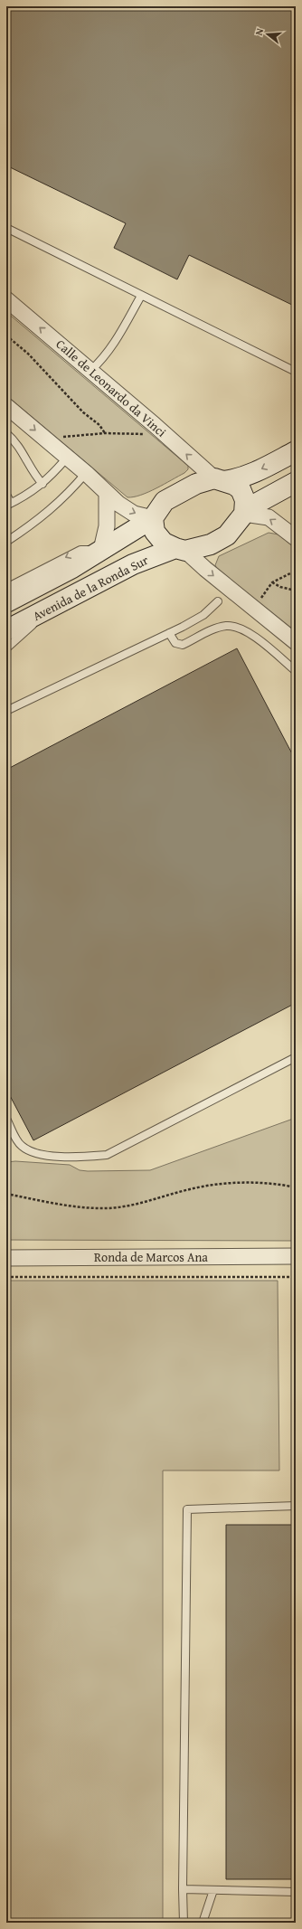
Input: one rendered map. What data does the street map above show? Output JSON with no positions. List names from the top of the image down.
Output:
{
  "streets": {
    "main road": ["Avenida de la Ronda Sur"],
    "street": ["Calle de Leonardo da Vinci", "Ronda de Marcos Ana"]
  },
  "crossings": [
    ["Calle de Leonardo da Vinci", "Avenida de la Ronda Sur"]
  ],
  "north": "left"
}
